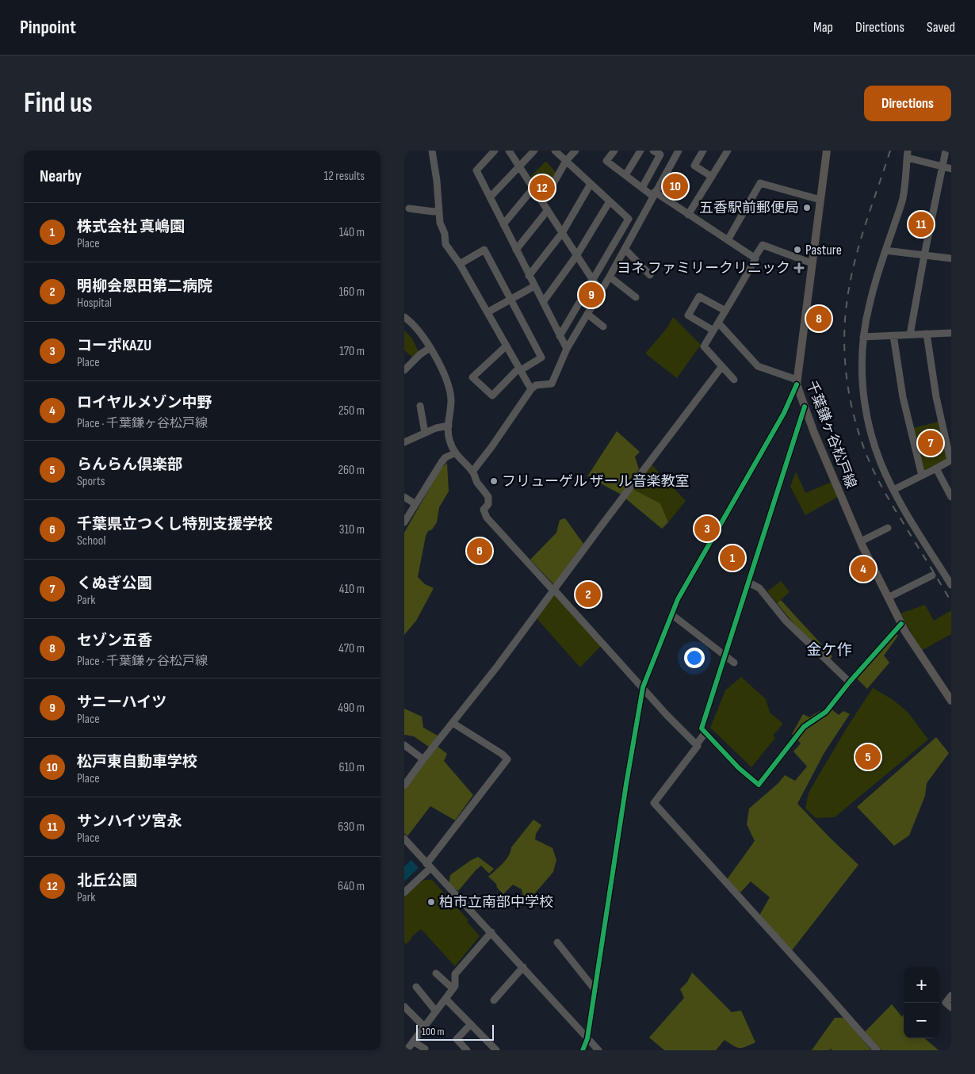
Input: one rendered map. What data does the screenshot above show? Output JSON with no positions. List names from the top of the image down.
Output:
{
  "streets": {
    "main road": ["千葉鎌ヶ谷松戸線"]
  },
  "districts": ["金ケ作"],
  "places": {
    "other": [
      "五香駅前郵便局",
      "Pasture",
      "フリューゲル ザール音楽教室",
      "柏市立南部中学校"
    ],
    "health": ["ヨネ ファミリークリニック"]
  },
  "scale_bar": "100 m",
  "page": {
    "header": "Pinpoint",
    "nav": ["Map", "Directions", "Saved"],
    "buttons": "Directions",
    "title": "Find us",
    "heading": ["Nearby", "12 results"],
    "pins": [
      "10",
      "12",
      "11",
      "9",
      "8",
      "7",
      "3",
      "6",
      "1",
      "4",
      "2",
      "5"
    ],
    "list": [
      {
        "mark": "1",
        "name": "株式会社 真嶋園",
        "note": "Place",
        "value": "140 m"
      },
      {
        "mark": "2",
        "name": "明柳会恩田第二病院",
        "note": "Hospital",
        "value": "160 m"
      },
      {
        "mark": "3",
        "name": "コーポKAZU",
        "note": "Place",
        "value": "170 m"
      },
      {
        "mark": "4",
        "name": "ロイヤルメゾン中野",
        "note": "Place · 千葉鎌ヶ谷松戸線",
        "value": "250 m"
      },
      {
        "mark": "5",
        "name": "らんらん倶楽部",
        "note": "Sports",
        "value": "260 m"
      },
      {
        "mark": "6",
        "name": "千葉県立つくし特別支援学校",
        "note": "School",
        "value": "310 m"
      },
      {
        "mark": "7",
        "name": "くぬぎ公園",
        "note": "Park",
        "value": "410 m"
      },
      {
        "mark": "8",
        "name": "セゾン五香",
        "note": "Place · 千葉鎌ヶ谷松戸線",
        "value": "470 m"
      },
      {
        "mark": "9",
        "name": "サニーハイツ",
        "note": "Place",
        "value": "490 m"
      },
      {
        "mark": "10",
        "name": "松戸東自動車学校",
        "note": "Place",
        "value": "610 m"
      },
      {
        "mark": "11",
        "name": "サンハイツ宮永",
        "note": "Place",
        "value": "630 m"
      },
      {
        "mark": "12",
        "name": "北丘公園",
        "note": "Park",
        "value": "640 m"
      }
    ],
    "map_buttons": ["+", "−"],
    "scale": "100 m"
  }
}
